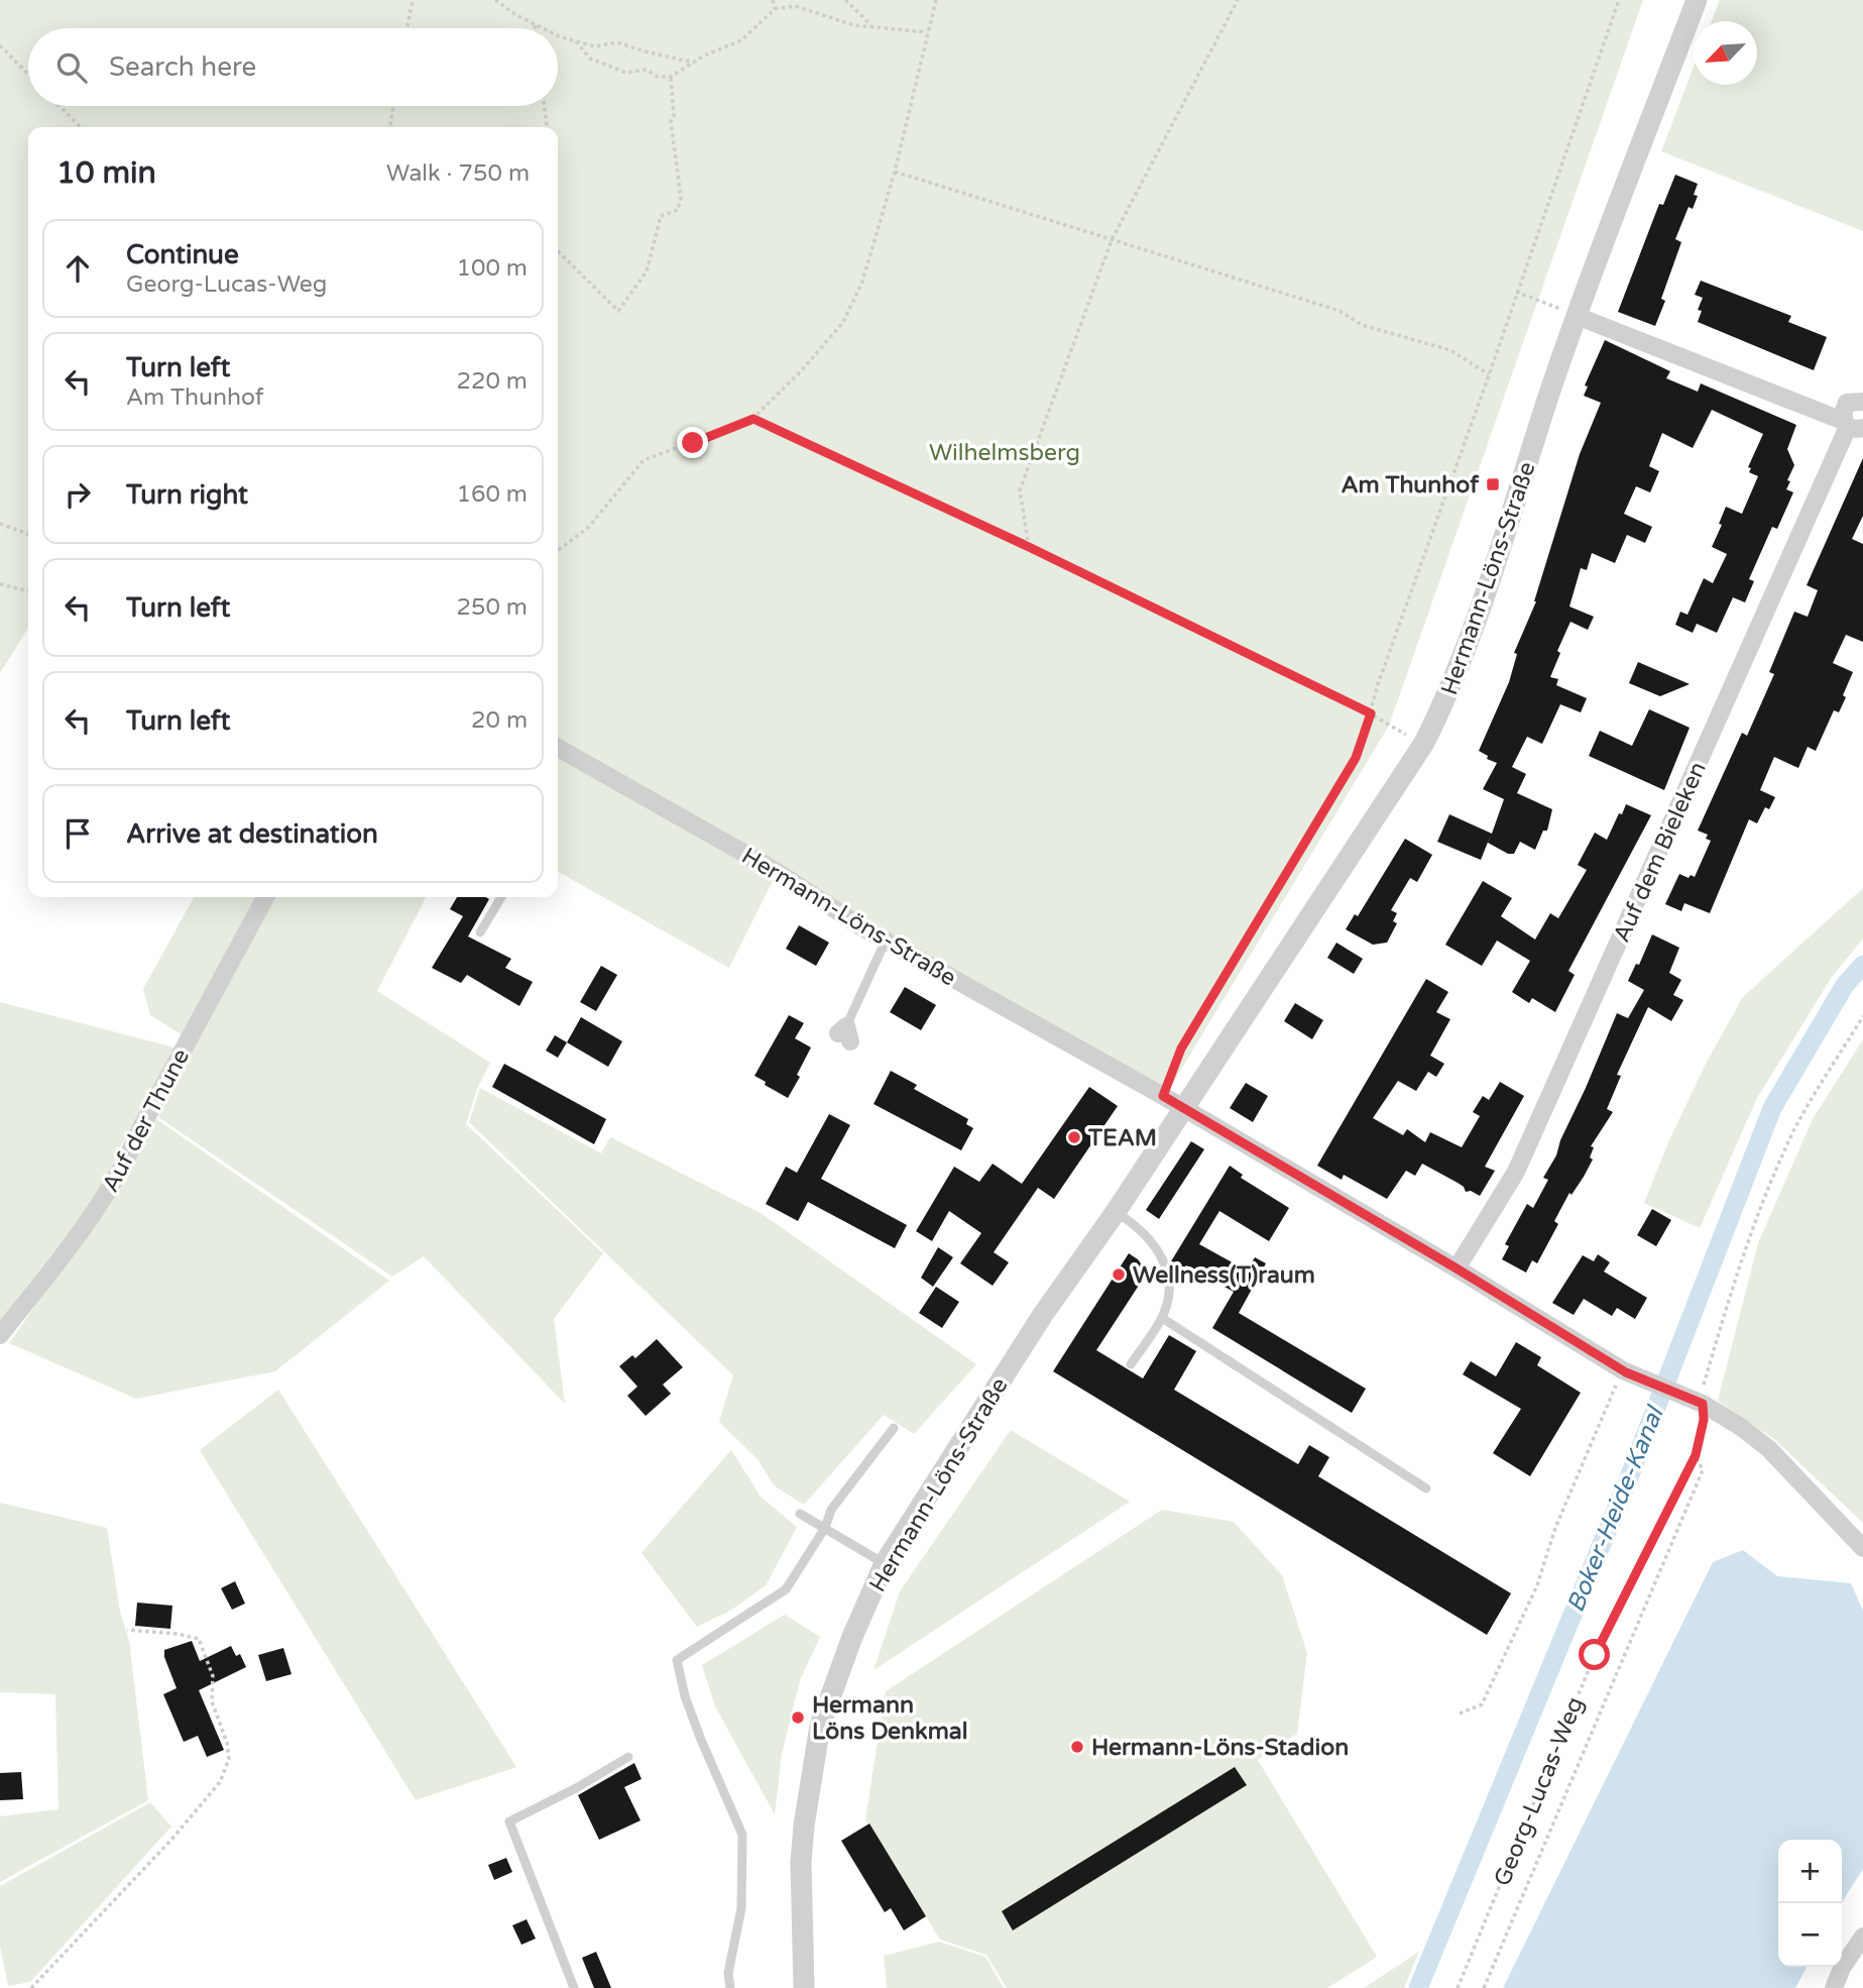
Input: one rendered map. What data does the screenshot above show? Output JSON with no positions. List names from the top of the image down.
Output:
{
  "streets": {
    "street": ["Hermann-Löns-Straße", "Auf dem Bieleken", "Auf der Thune"],
    "path": ["Georg-Lucas-Weg"]
  },
  "water": ["Boker-Heide-Kanal"],
  "parks": ["Wilhelmsberg"],
  "places": {
    "transit": ["Am Thunhof"],
    "other": [
      "TEAM",
      "Wellness(T)raum",
      "Hermann Löns Denkmal",
      "Hermann-Löns-Stadion"
    ]
  },
  "north": "bottom left",
  "page": {
    "search": "Search here",
    "heading": ["10 min", "Walk · 750 m"],
    "list": [
      ["Continue", "Georg-Lucas-Weg", "100 m"],
      ["Turn left", "Am Thunhof", "220 m"],
      ["Turn right", "160 m"],
      ["Turn left", "250 m"],
      ["Turn left", "20 m"],
      "Arrive at destination"
    ],
    "map_buttons": ["+", "−"]
  }
}
